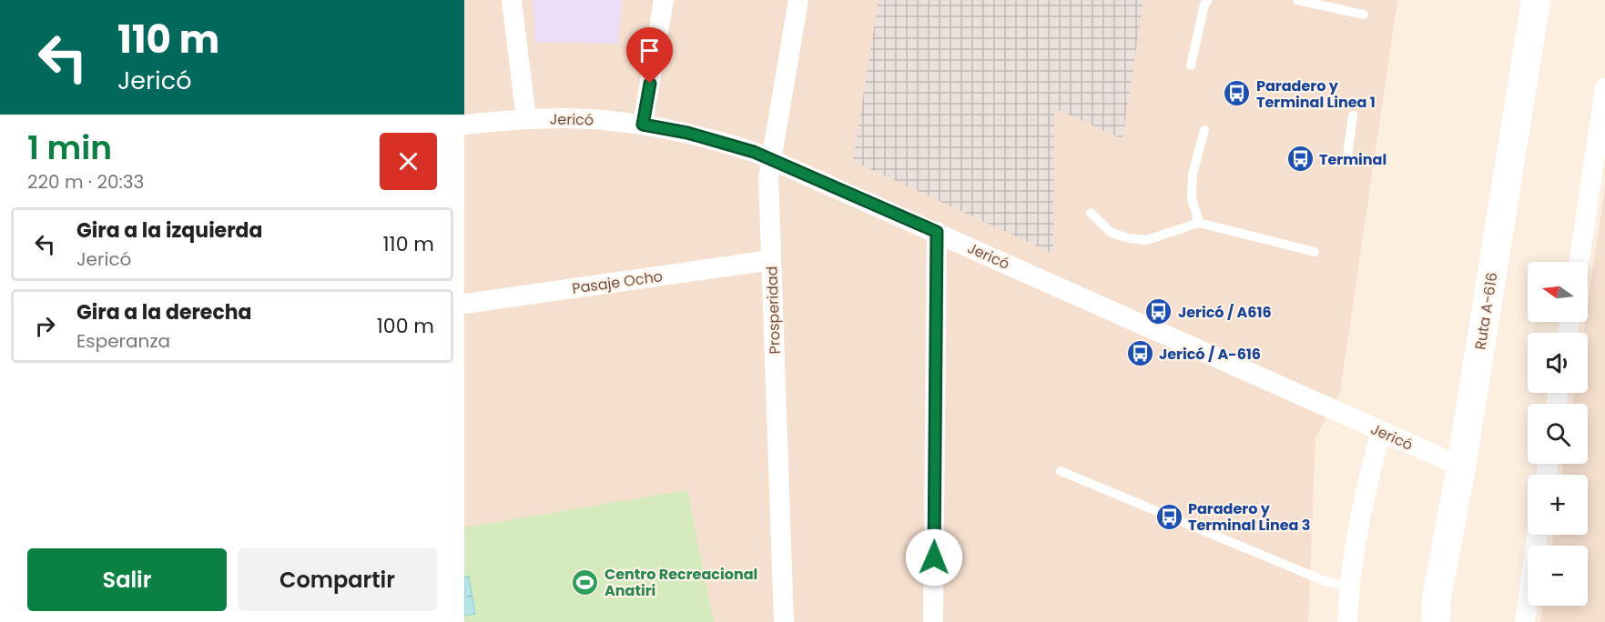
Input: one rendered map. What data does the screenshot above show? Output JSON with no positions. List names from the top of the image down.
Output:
{
  "streets": {
    "main road": ["Ruta A-616"],
    "street": ["Jericó", "Pasaje Ocho", "Prosperidad"]
  },
  "crossings": [
    ["Jericó", "Prosperidad"],
    ["Jericó", "Ruta A-616"],
    ["Pasaje Ocho", "Prosperidad"]
  ],
  "places": {
    "bus stop": [
      "Paradero y Terminal Linea 1",
      "Terminal",
      "Jericó / A616",
      "Jericó / A-616",
      "Paradero y Terminal Linea 3"
    ],
    "sports": ["Centro Recreacional Anatiri"]
  },
  "north": "left",
  "page": {
    "turn": ["110 m", "Jericó"],
    "heading": ["1 min", "220 m · 20:33"],
    "list": [
      {
        "name": "Gira a la izquierda",
        "note": "Jericó",
        "value": "110 m"
      },
      {
        "name": "Gira a la derecha",
        "note": "Esperanza",
        "value": "100 m"
      }
    ],
    "map_buttons": ["+", "−"],
    "buttons": ["Salir", "Compartir"]
  }
}
